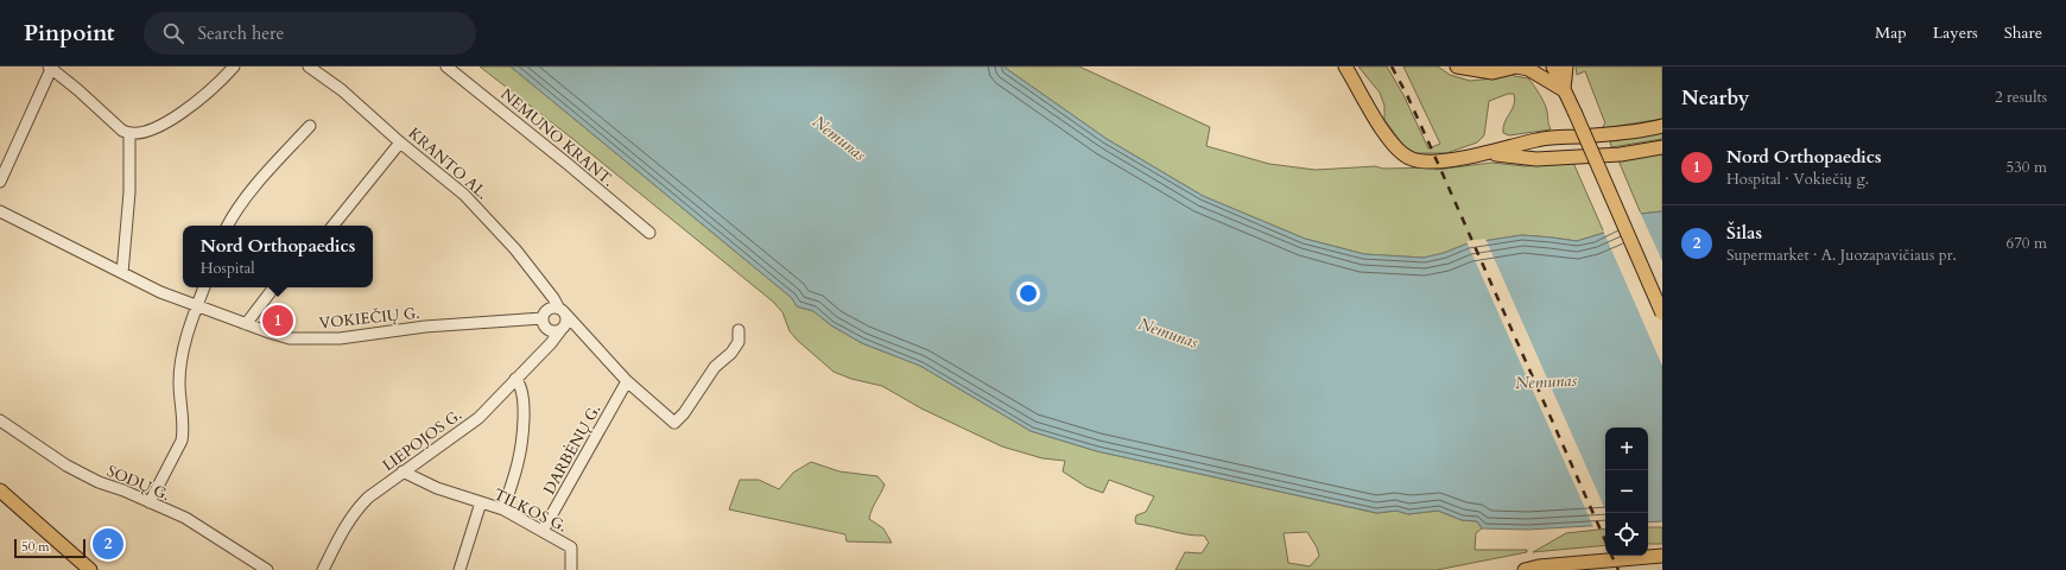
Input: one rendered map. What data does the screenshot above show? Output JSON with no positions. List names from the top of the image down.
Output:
{
  "streets": {
    "street": [
      "NEMUNO KRANT.",
      "KRANTO AL.",
      "VOKIEČIŲ G.",
      "LIEPOJOS G.",
      "DARBĖNŲ G.",
      "SODŲ G.",
      "TILKOS G."
    ]
  },
  "crossings": [
    ["KRANTO AL.", "DARBĖNŲ G."],
    ["LIEPOJOS G.", "TILKOS G."],
    ["DARBĖNŲ G.", "TILKOS G."]
  ],
  "water": ["Nemunas"],
  "scale_bar": "50 m",
  "page": {
    "header": "Pinpoint",
    "search": "Search here",
    "nav": ["Map", "Layers", "Share"],
    "heading": ["Nearby", "2 results"],
    "list": [
      {
        "mark": "1",
        "name": "Nord Orthopaedics",
        "note": "Hospital · Vokiečių g.",
        "value": "530 m"
      },
      {
        "mark": "2",
        "name": "Šilas",
        "note": "Supermarket · A. Juozapavičiaus pr.",
        "value": "670 m"
      }
    ],
    "popup": ["Nord Orthopaedics", "Hospital"],
    "pins": ["1", "2"],
    "map_buttons": ["+", "−"],
    "scale": "50 m"
  }
}
